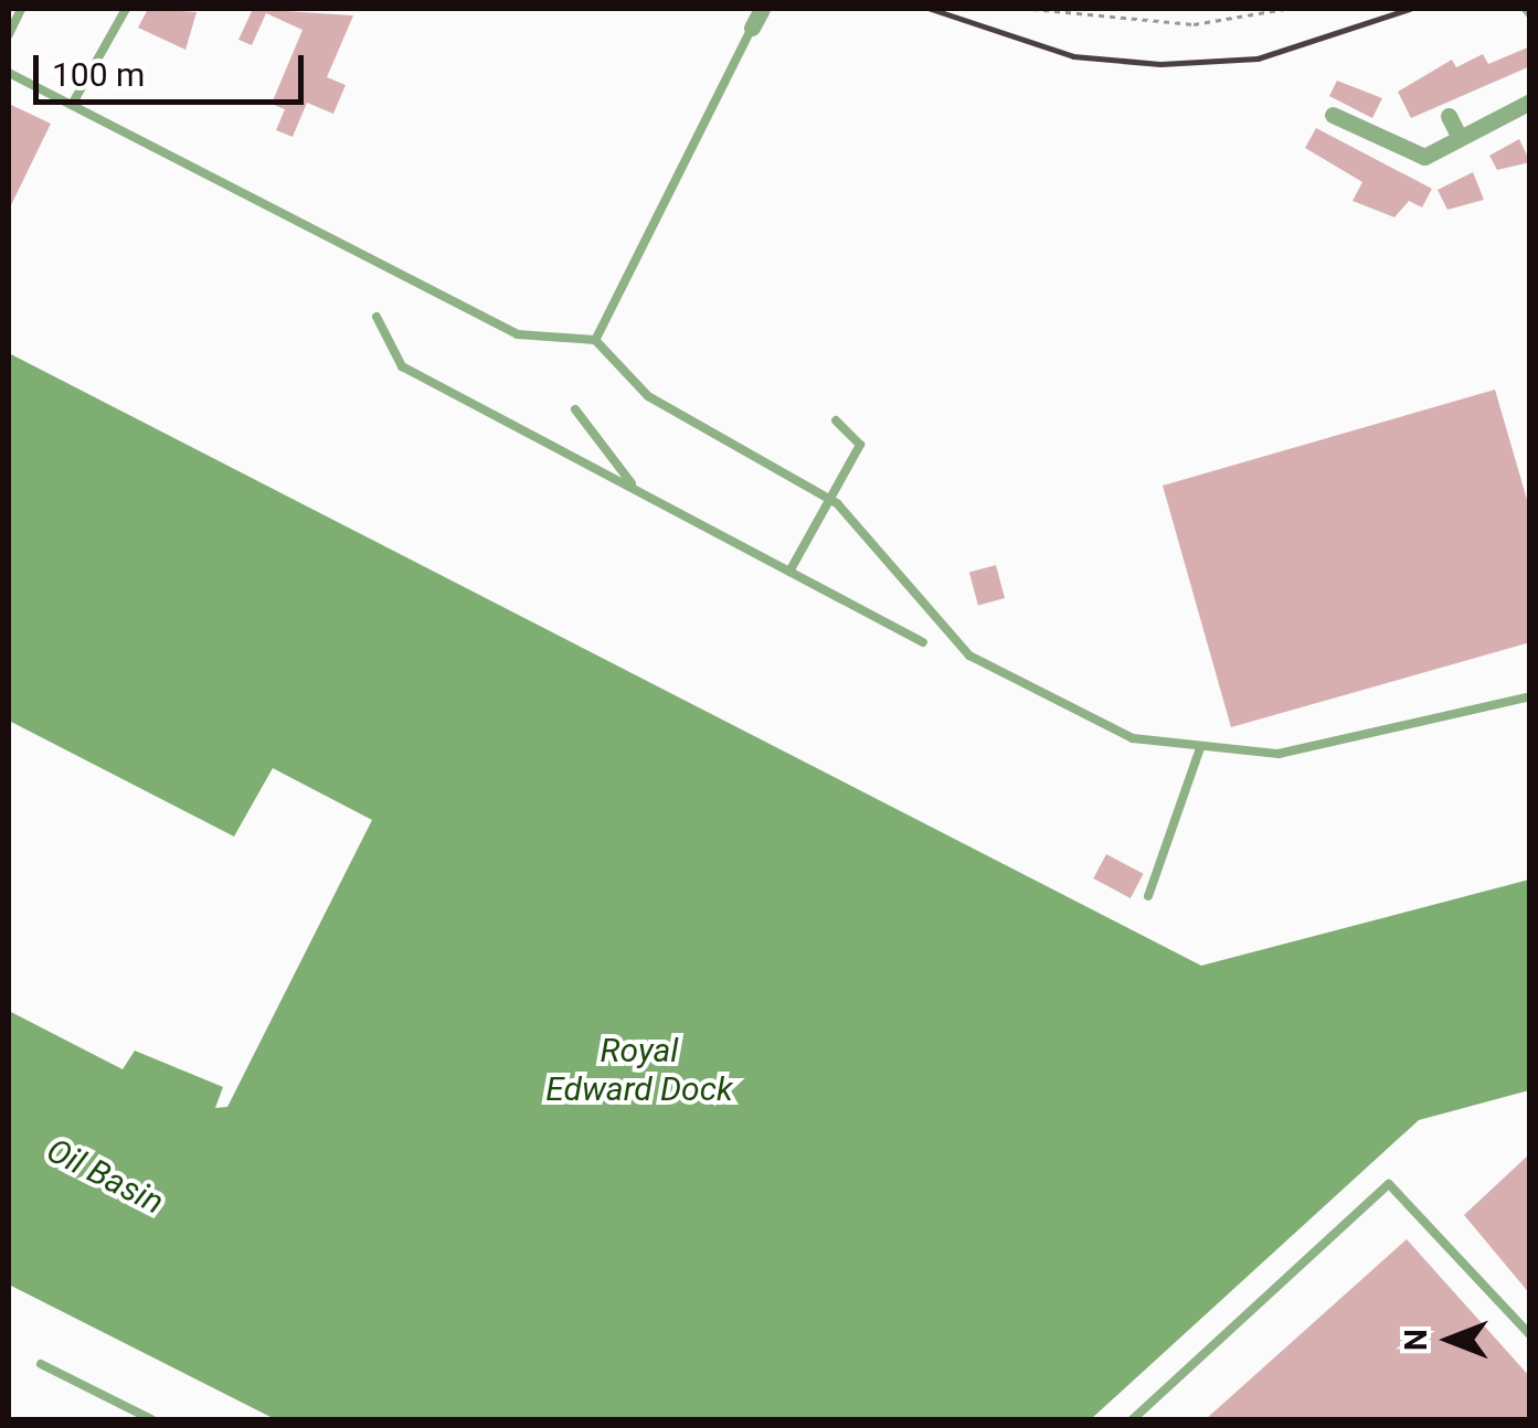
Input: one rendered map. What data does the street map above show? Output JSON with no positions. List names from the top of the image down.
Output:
{
  "water": ["Royal Edward Dock", "Oil Basin"],
  "scale_bar": "100 m",
  "north": "left"
}
